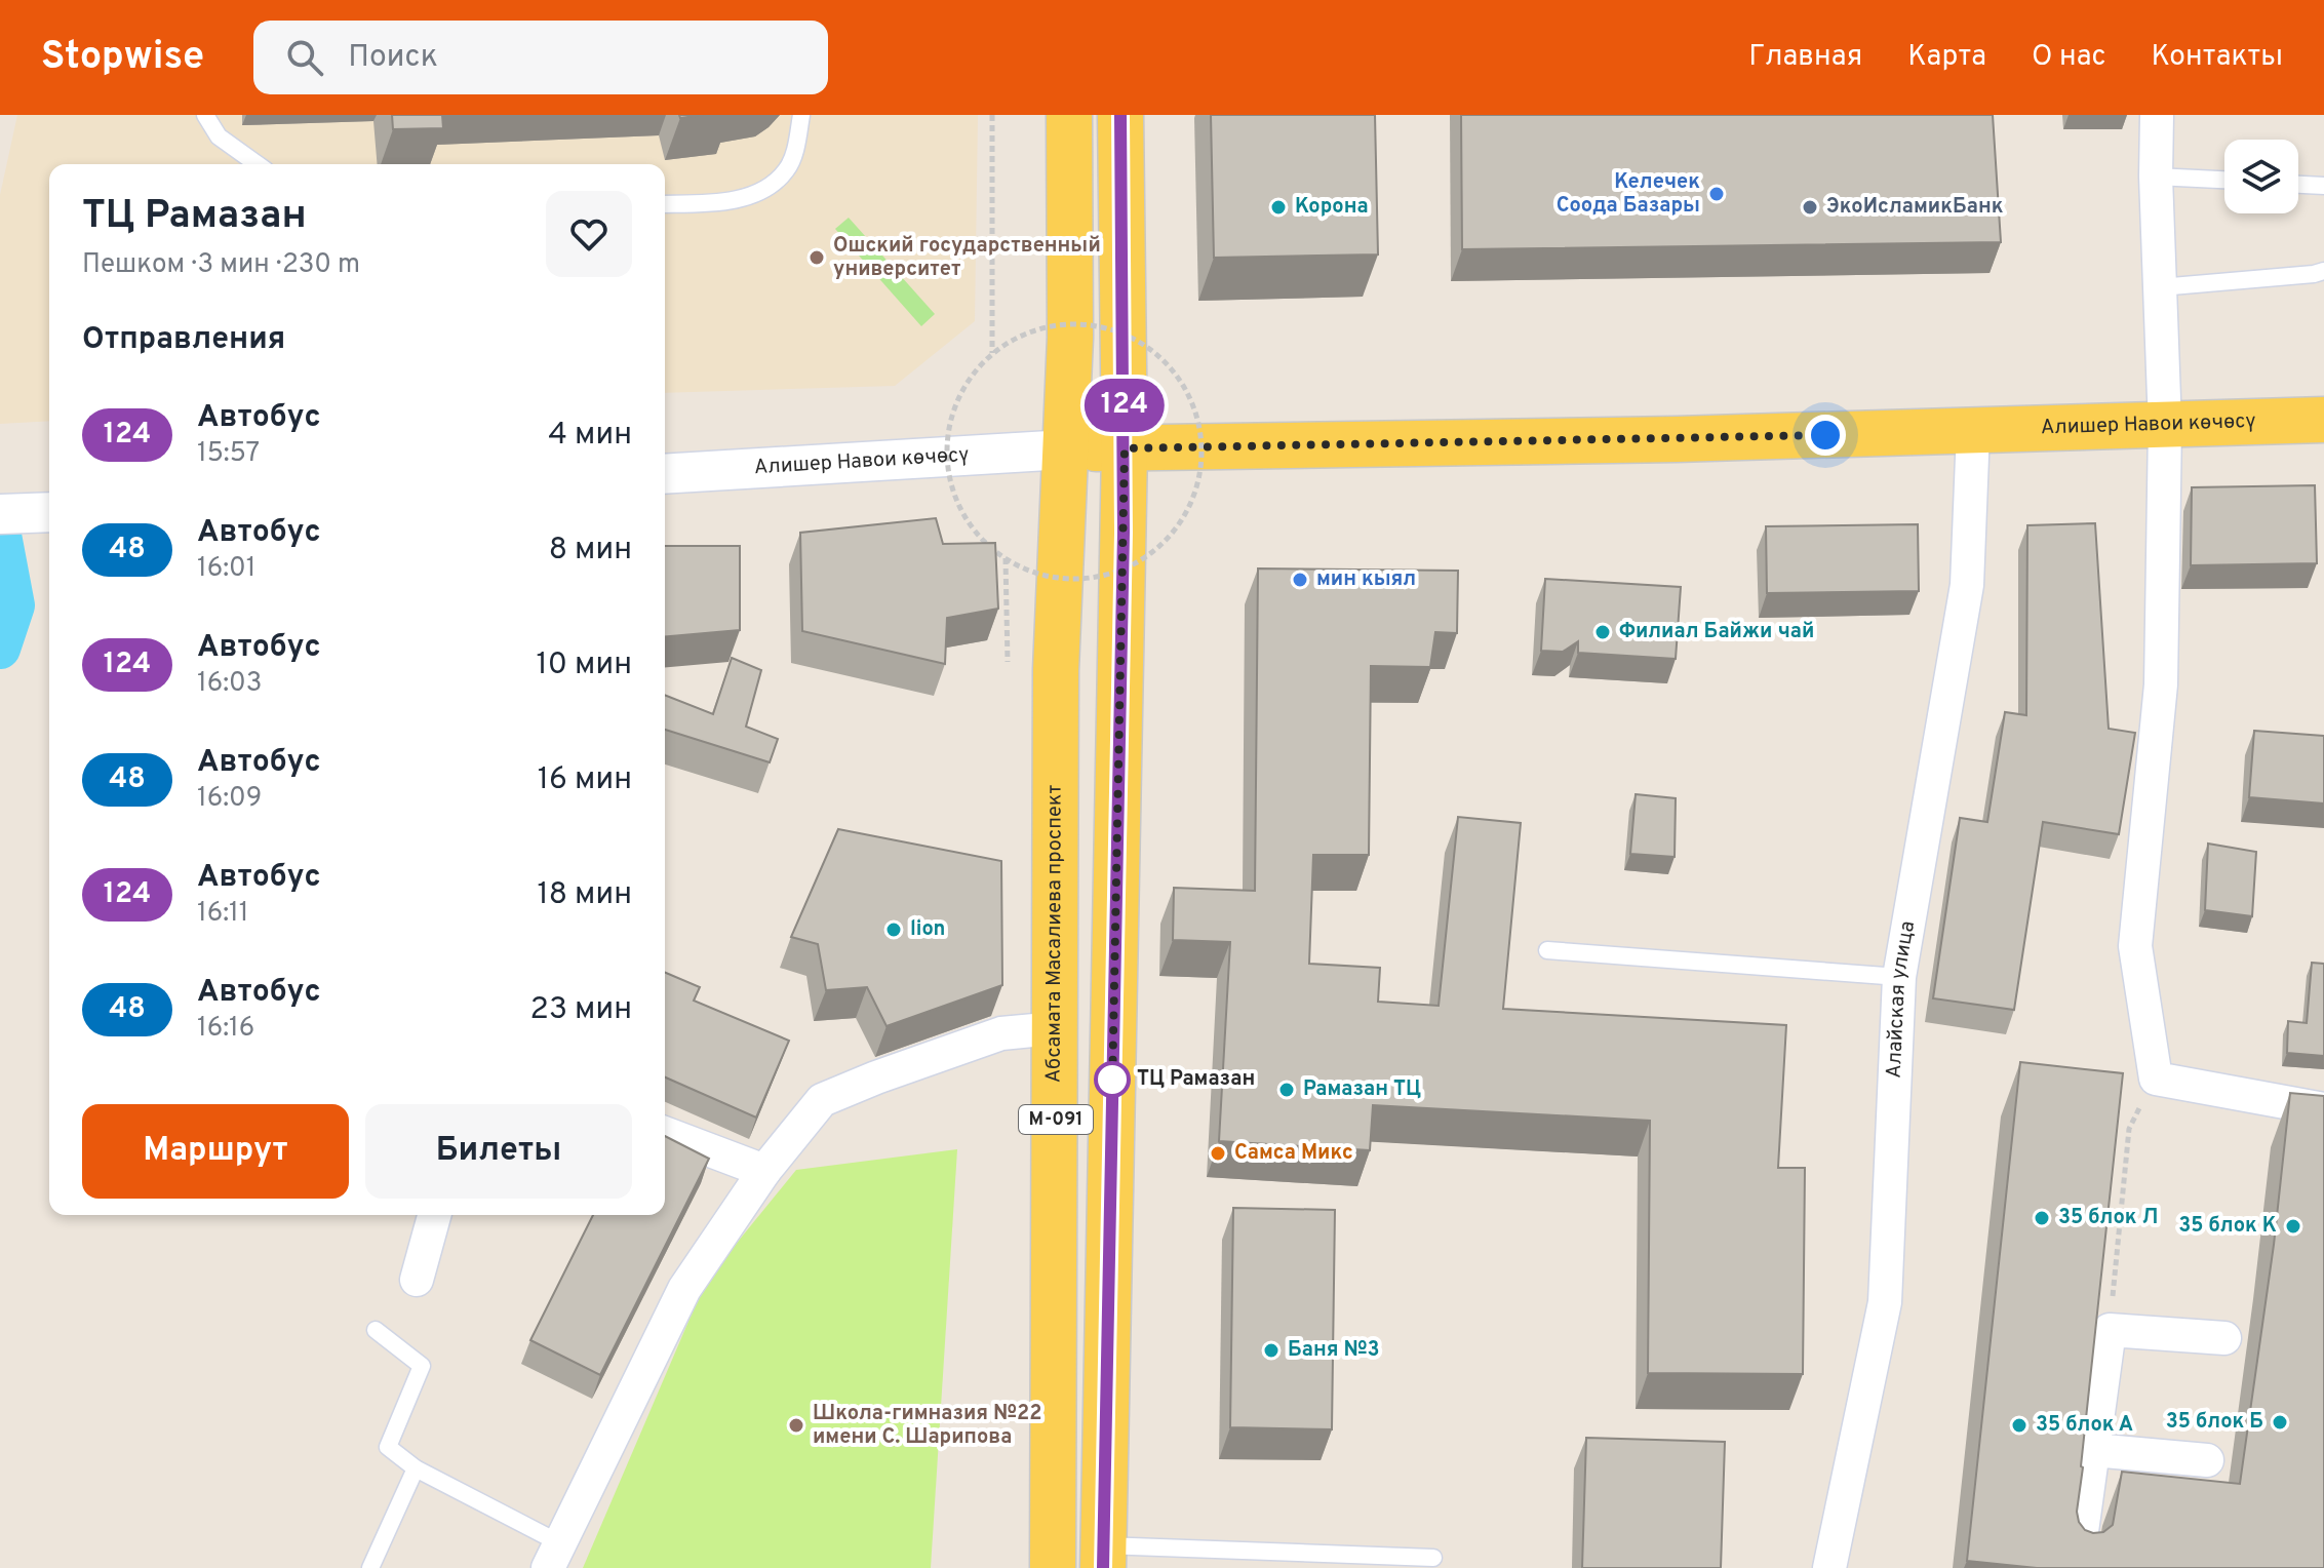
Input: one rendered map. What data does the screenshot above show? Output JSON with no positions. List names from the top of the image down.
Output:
{
  "streets": {
    "main road": ["Алишер Навои көчөсү", "Абсамата Масалиева проспект", "М-091"],
    "street": ["Алайская улица"]
  },
  "crossings": [
    ["Алишер Навои көчөсү", "Абсамата Масалиева проспект"],
    ["Алишер Навои көчөсү", "Алайская улица"],
    ["Алишер Навои көчөсү", "М-091"],
    ["Абсамата Масалиева проспект", "М-091"]
  ],
  "places": [
    "Келечек Соода Базары",
    "Корона",
    "ЭкоИсламикБанк",
    "Ошский государственный университет",
    "мин кыял",
    "Филиал Байжи чай",
    "lion",
    "ТЦ Рамазан",
    "Рамазан ТЦ",
    "Самса Микс",
    "35 блок Л",
    "35 блок К",
    "Баня №3",
    "35 блок Б",
    "Школа-гимназия №22 имени С. Шарипова",
    "35 блок А"
  ],
  "lines": ["bus line 124"],
  "page": {
    "header": "Stopwise",
    "search": "Поиск",
    "nav": [
      "Главная",
      "Карта",
      "О нас",
      "Контакты"
    ],
    "on_map": "124",
    "heading": [
      ["ТЦ Рамазан", "Пешком · 3 мин · 230 m"],
      "Отправления"
    ],
    "list": [
      {
        "mark": "124",
        "name": "Автобус",
        "note": "15:57",
        "value": "4 мин"
      },
      {
        "mark": "48",
        "name": "Автобус",
        "note": "16:01",
        "value": "8 мин"
      },
      {
        "mark": "124",
        "name": "Автобус",
        "note": "16:03",
        "value": "10 мин"
      },
      {
        "mark": "48",
        "name": "Автобус",
        "note": "16:09",
        "value": "16 мин"
      },
      {
        "mark": "124",
        "name": "Автобус",
        "note": "16:11",
        "value": "18 мин"
      },
      {
        "mark": "48",
        "name": "Автобус",
        "note": "16:16",
        "value": "23 мин"
      }
    ],
    "buttons": ["Маршрут", "Билеты"]
  }
}
